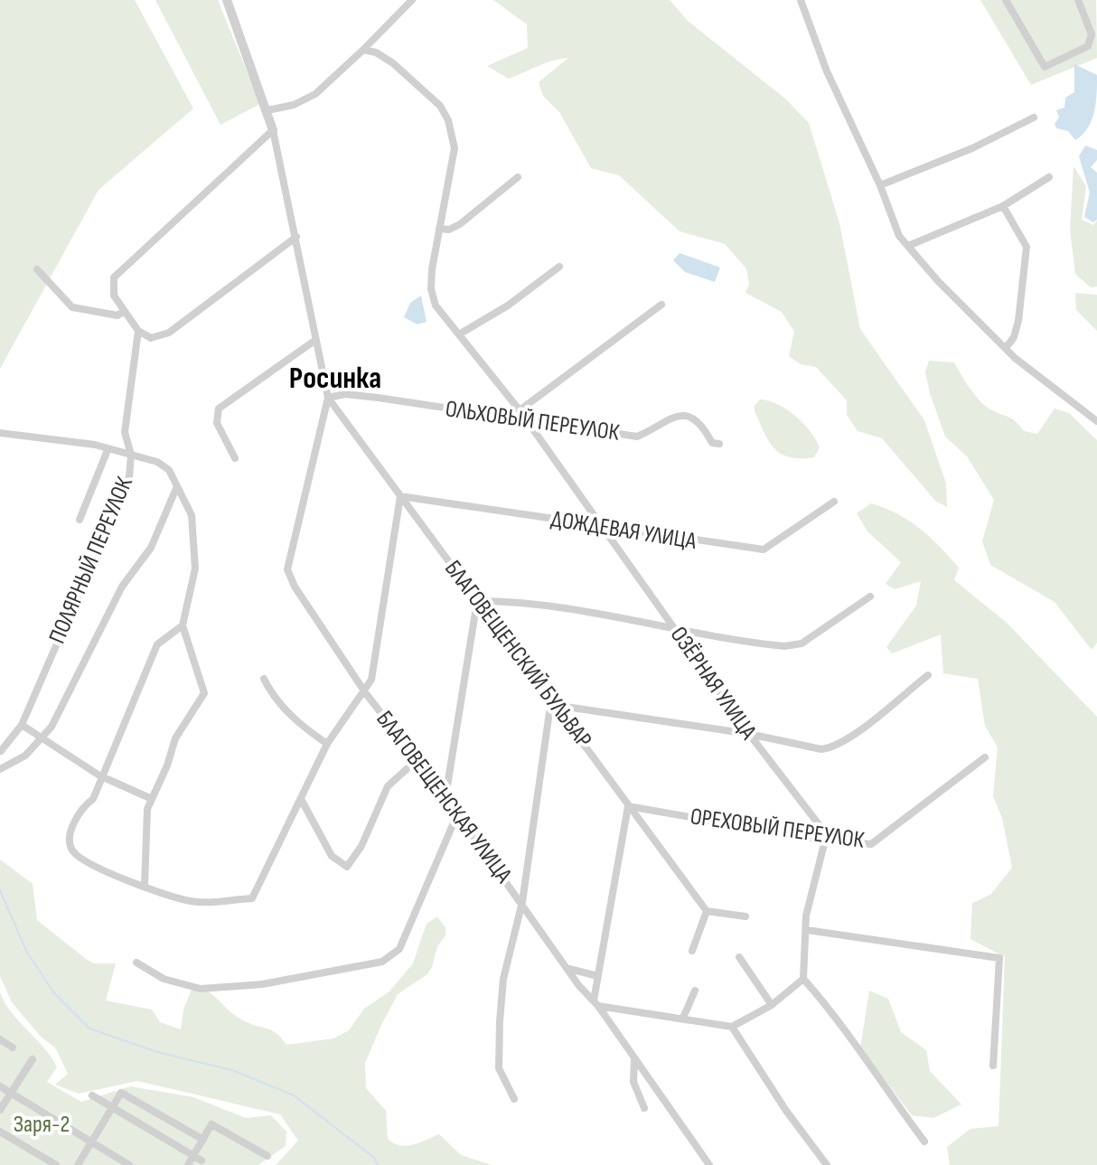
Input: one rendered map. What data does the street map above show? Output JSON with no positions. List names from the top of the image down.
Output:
{
  "streets": {
    "street": [
      "ОЛЬХОВЫЙ ПЕРЕУЛОК",
      "ДОЖДЕВАЯ УЛИЦА",
      "ПОЛЯРНЫЙ ПЕРЕУЛОК",
      "БЛАГОВЕЩЕНСКИЙ БУЛЬВАР",
      "ОЗЁРНАЯ УЛИЦА",
      "БЛАГОВЕЩЕНСКАЯ УЛИЦА",
      "ОРЕХОВЫЙ ПЕРЕУЛОК"
    ]
  },
  "crossings": [
    ["ОЛЬХОВЫЙ ПЕРЕУЛОК", "БЛАГОВЕЩЕНСКИЙ БУЛЬВАР"],
    ["ОЛЬХОВЫЙ ПЕРЕУЛОК", "ОЗЁРНАЯ УЛИЦА"],
    ["ОЛЬХОВЫЙ ПЕРЕУЛОК", "БЛАГОВЕЩЕНСКАЯ УЛИЦА"],
    ["ДОЖДЕВАЯ УЛИЦА", "БЛАГОВЕЩЕНСКИЙ БУЛЬВАР"],
    ["ДОЖДЕВАЯ УЛИЦА", "ОЗЁРНАЯ УЛИЦА"],
    ["БЛАГОВЕЩЕНСКИЙ БУЛЬВАР", "БЛАГОВЕЩЕНСКАЯ УЛИЦА"],
    ["БЛАГОВЕЩЕНСКИЙ БУЛЬВАР", "ОРЕХОВЫЙ ПЕРЕУЛОК"],
    ["ОЗЁРНАЯ УЛИЦА", "ОРЕХОВЫЙ ПЕРЕУЛОК"]
  ],
  "districts": ["Росинка"],
  "parks": ["Заря-2"]
}
